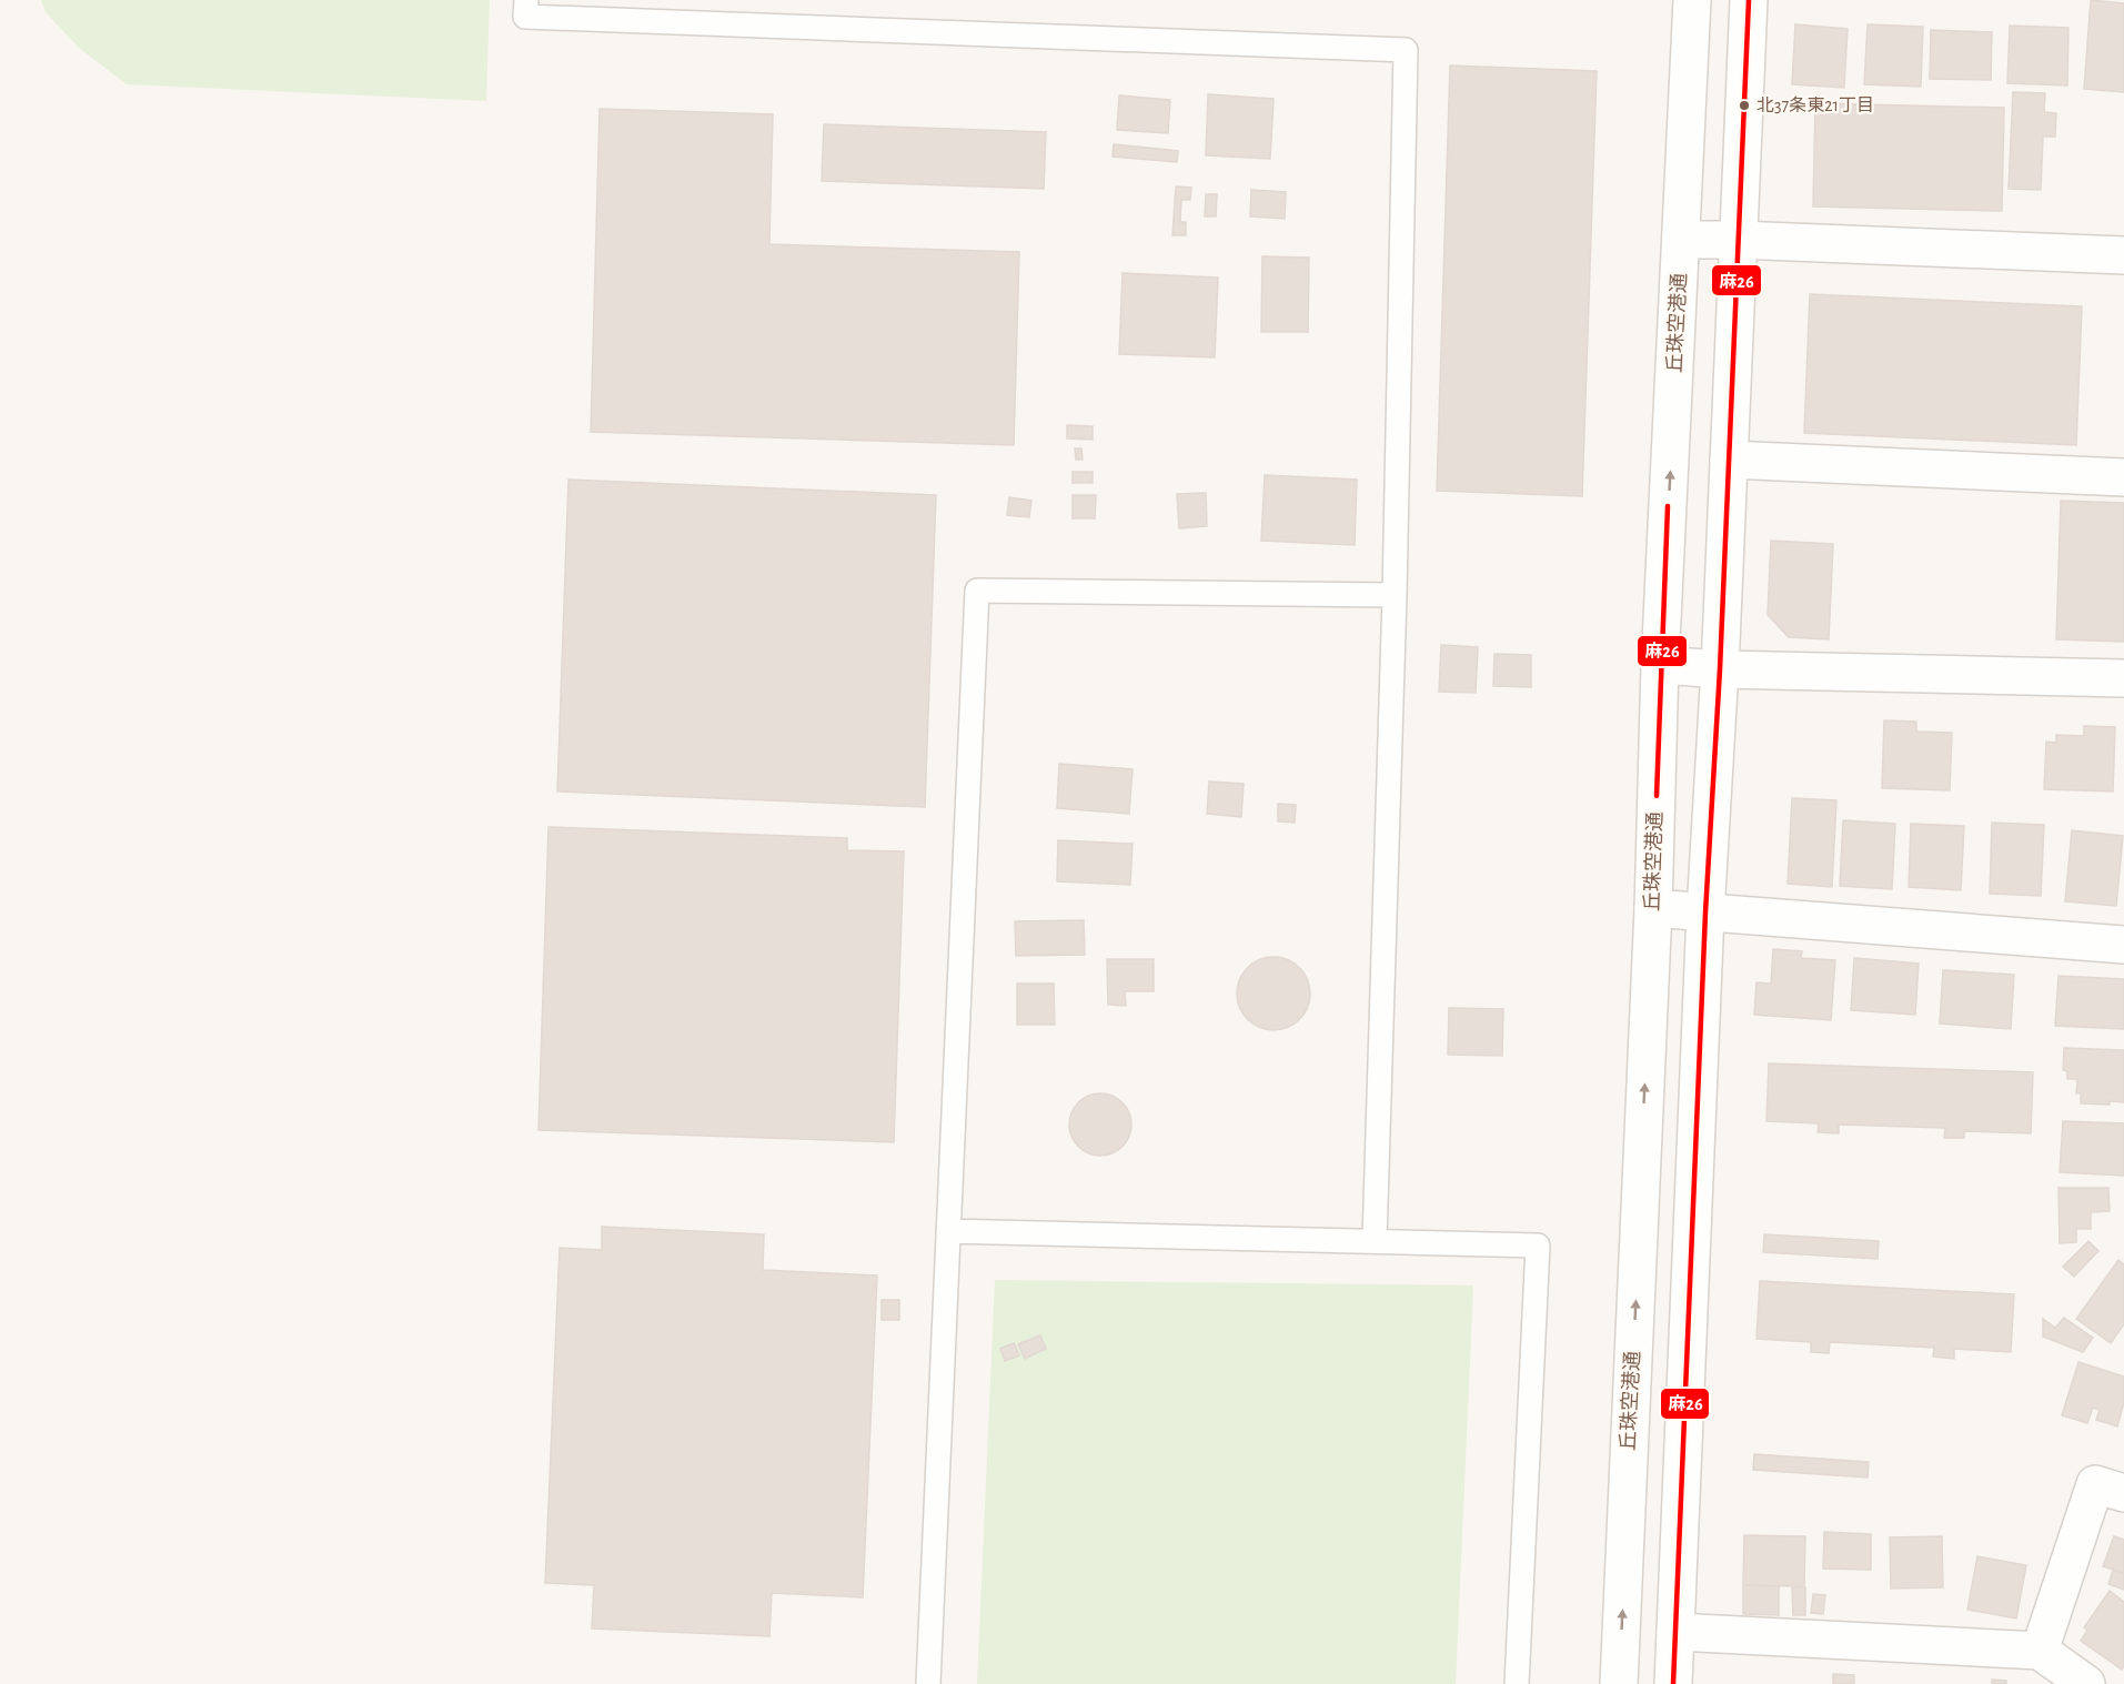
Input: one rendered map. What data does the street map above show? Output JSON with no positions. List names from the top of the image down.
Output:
{
  "streets": {
    "main road": ["丘珠空港通"]
  },
  "places": ["北37条東21丁目"],
  "lines": ["transit line 麻26"]
}
